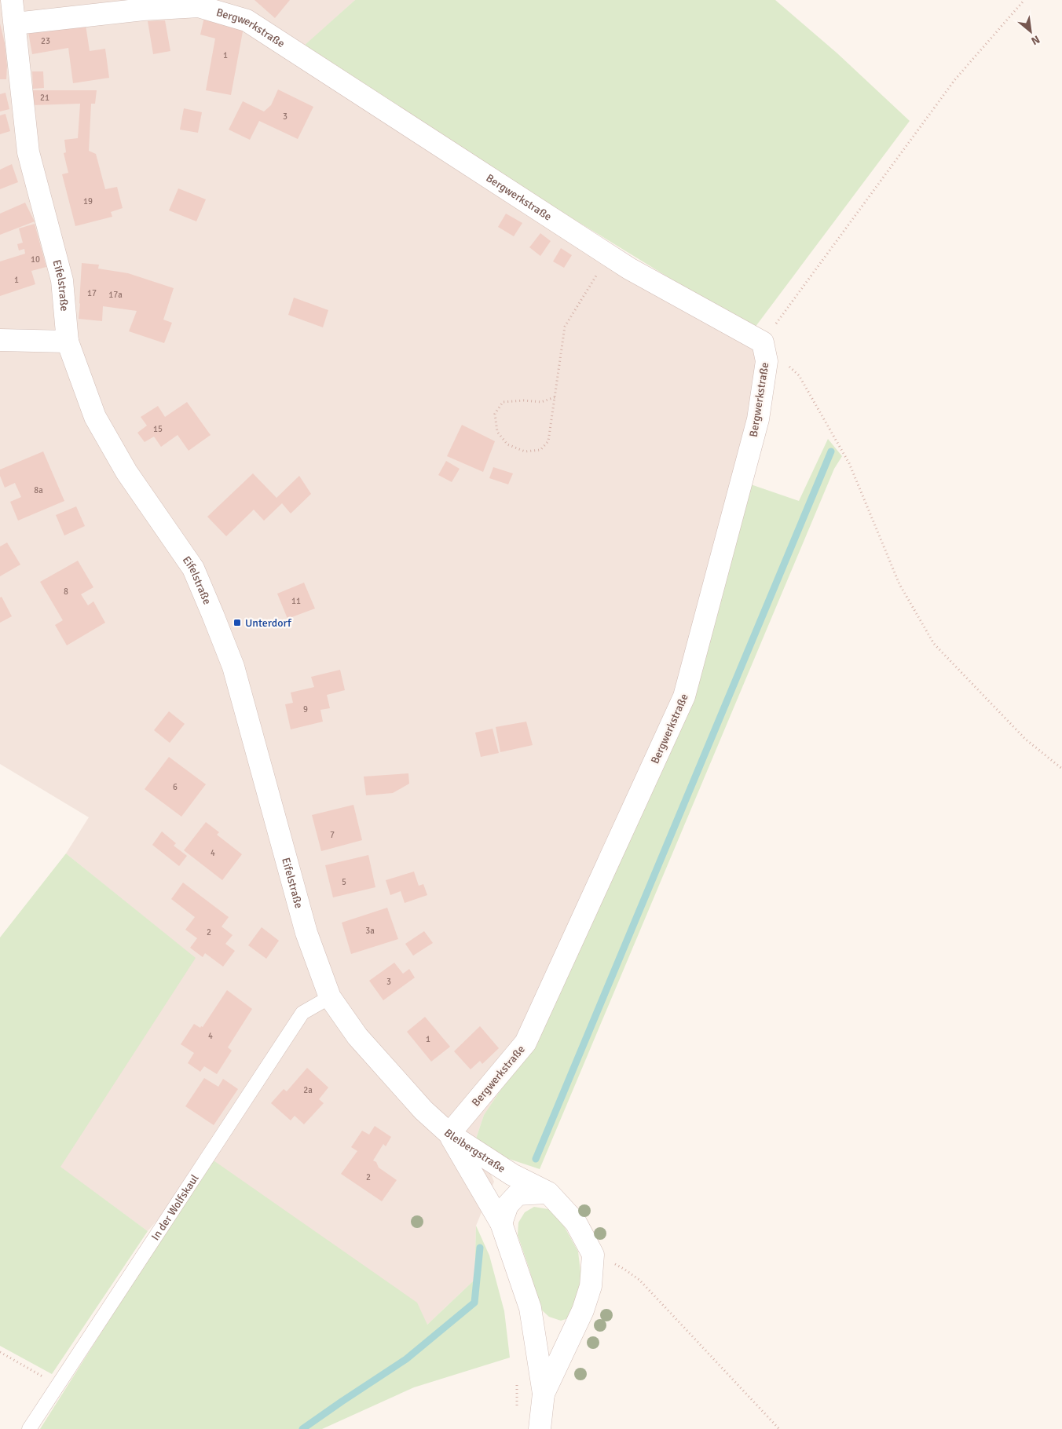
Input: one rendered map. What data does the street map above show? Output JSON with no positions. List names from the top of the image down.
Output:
{
  "streets": {
    "street": ["Bergwerkstraße", "Eifelstraße", "Bleibergstraße"],
    "lane": ["In der Wolfskaul"]
  },
  "crossings": [
    ["Bergwerkstraße", "Eifelstraße"],
    ["Bergwerkstraße", "Bleibergstraße"],
    ["Eifelstraße", "Bleibergstraße"],
    ["Eifelstraße", "In der Wolfskaul"]
  ],
  "places": {
    "transit": ["Unterdorf"]
  },
  "house_numbers": [
    "23",
    "1",
    "21",
    "3",
    "19",
    "10",
    "1",
    "17",
    "17a",
    "15",
    "8a",
    "8",
    "11",
    "9",
    "6",
    "7",
    "4",
    "5",
    "3a",
    "2",
    "3",
    "4",
    "1",
    "2a",
    "2"
  ],
  "north": "bottom right"
}
